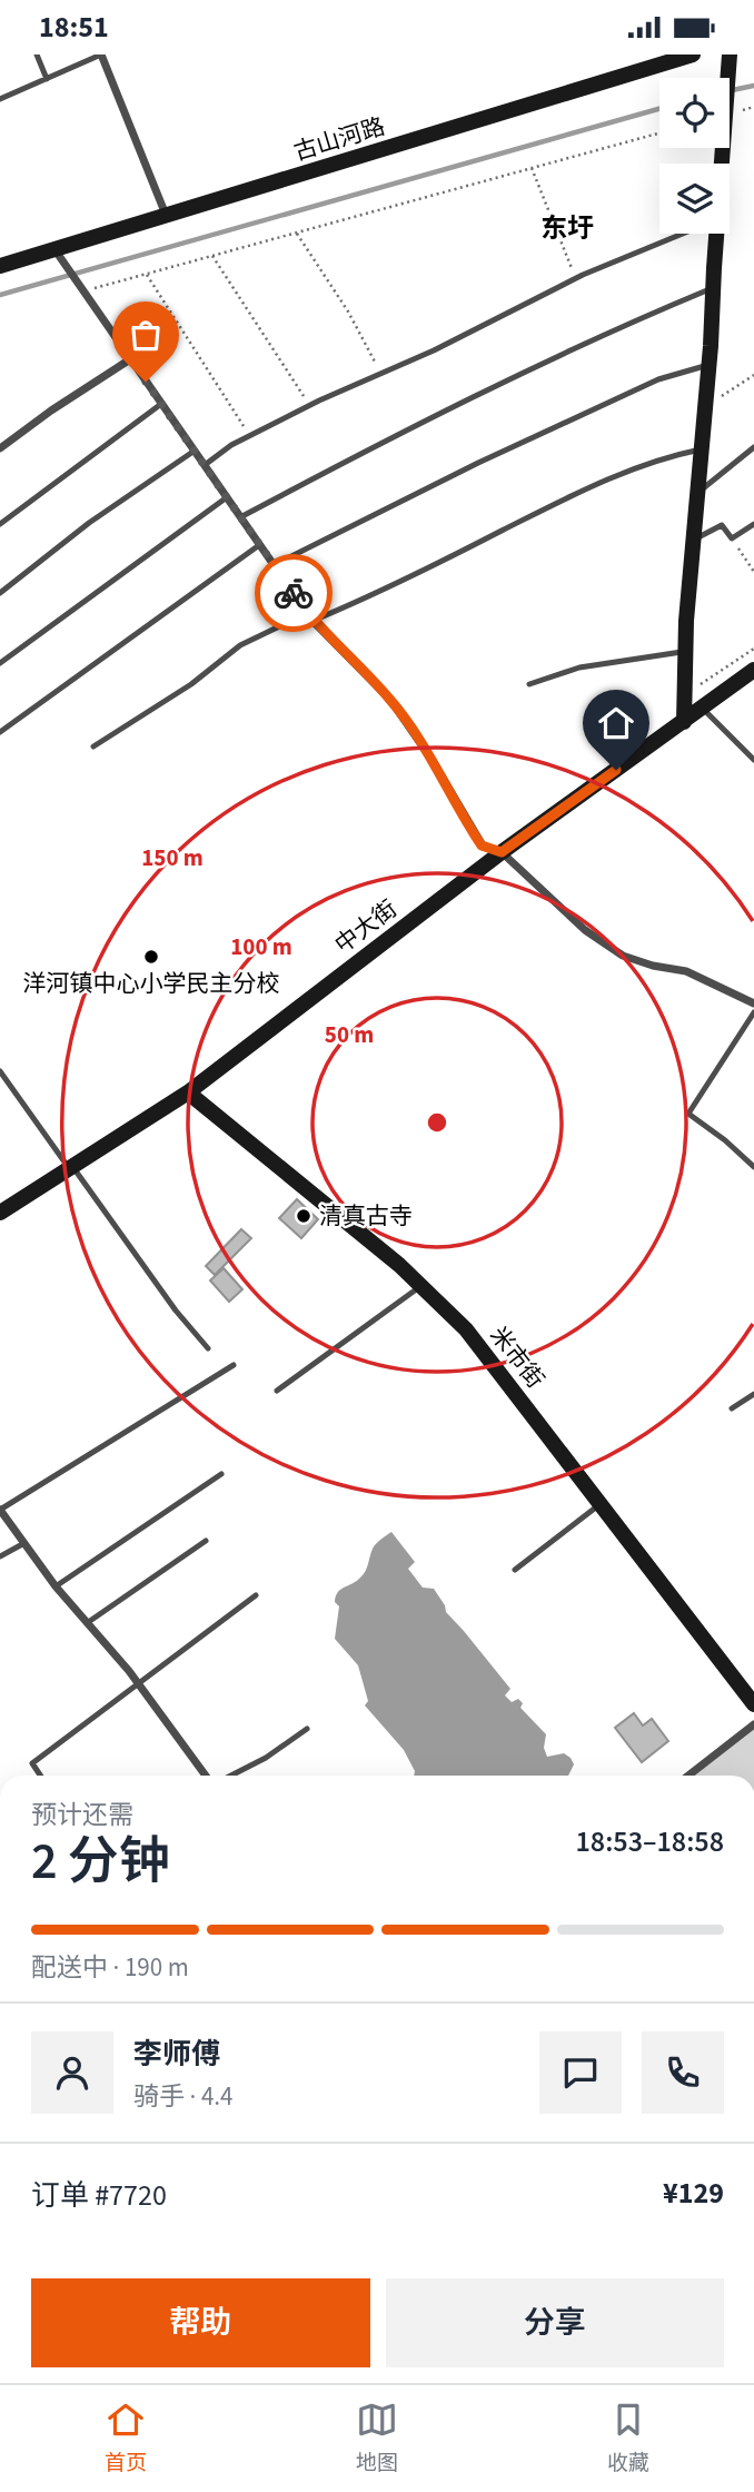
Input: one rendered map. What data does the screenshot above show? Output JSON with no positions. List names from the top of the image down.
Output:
{
  "streets": {
    "street": ["古山河路", "中大街", "米市街"]
  },
  "crossings": [
    ["中大街", "米市街"]
  ],
  "districts": ["东圩"],
  "places": ["洋河镇中心小学民主分校", "清真古寺"],
  "page": {
    "status": "18:51",
    "heading": ["2 分钟", "预计还需", "18:53–18:58"],
    "panel": [
      "李师傅",
      "骑手 · 4.4",
      "订单 #7720",
      "¥129"
    ],
    "bar": "配送中 · 190 m",
    "buttons": ["帮助", "分享"],
    "tabs": ["首页", "地图", "收藏"]
  },
  "rings": ["150 m", "100 m", "50 m"]
}
